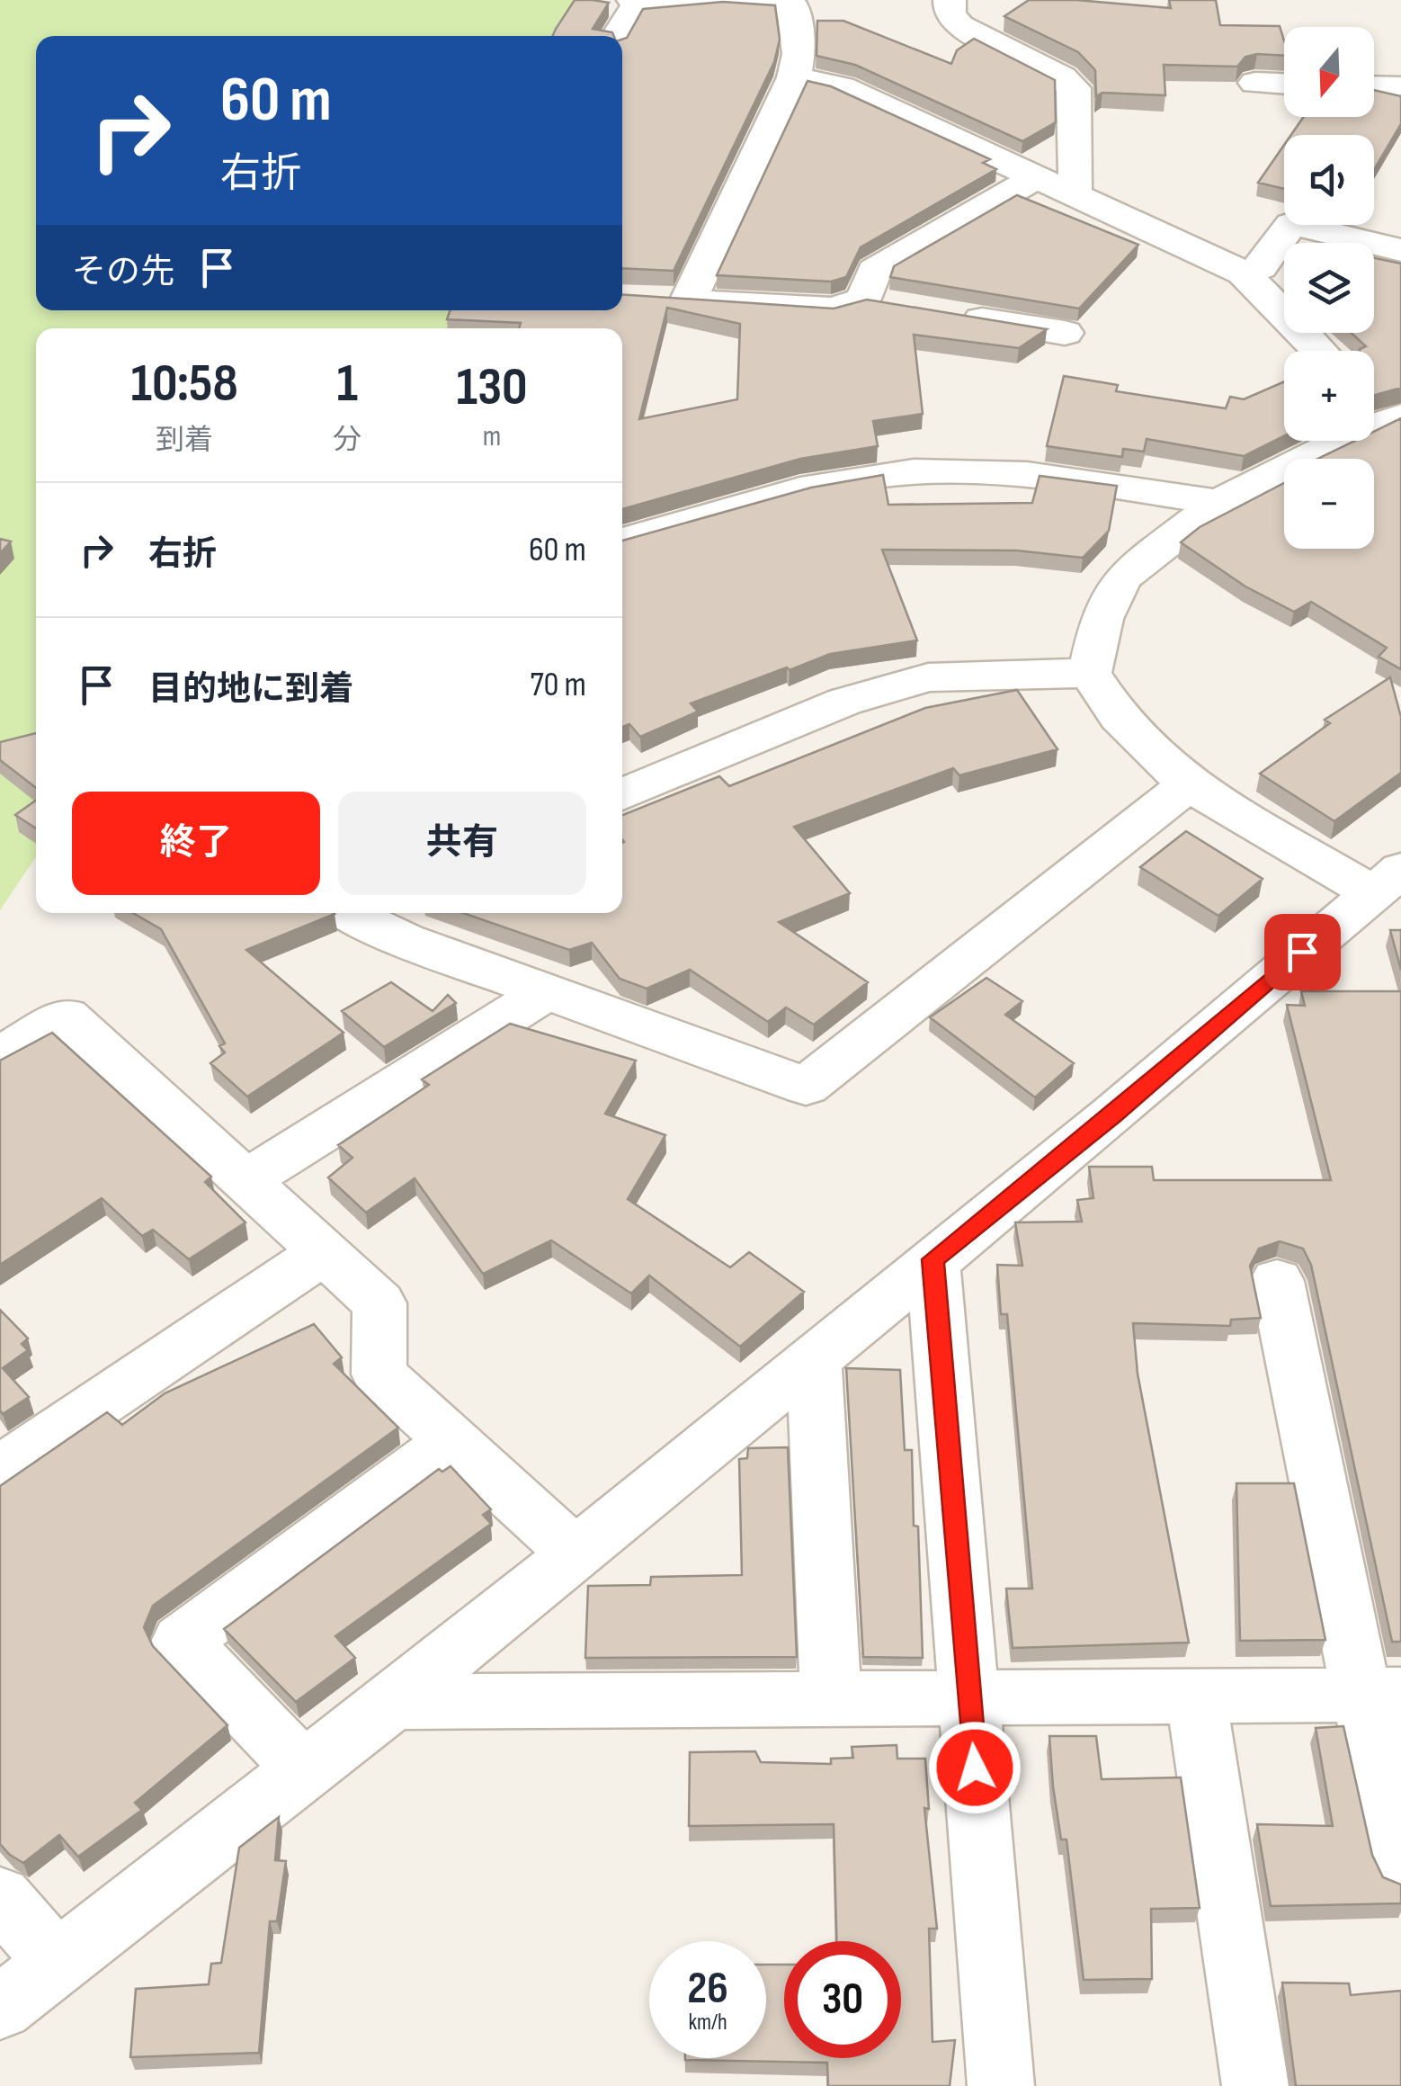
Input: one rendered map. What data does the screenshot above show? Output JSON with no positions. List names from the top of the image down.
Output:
{
  "north": "bottom",
  "page": {
    "map_buttons": ["+", "−"],
    "turn": ["60 m", "右折"],
    "then": "その先",
    "eta": [
      "10:58",
      "到着",
      "1",
      "分",
      "130",
      "m"
    ],
    "list": [
      {
        "name": "右折",
        "value": "60 m"
      },
      {
        "name": "目的地に到着",
        "value": "70 m"
      }
    ],
    "buttons": ["終了", "共有"],
    "speed": "26 km/h",
    "limit": "30"
  }
}
